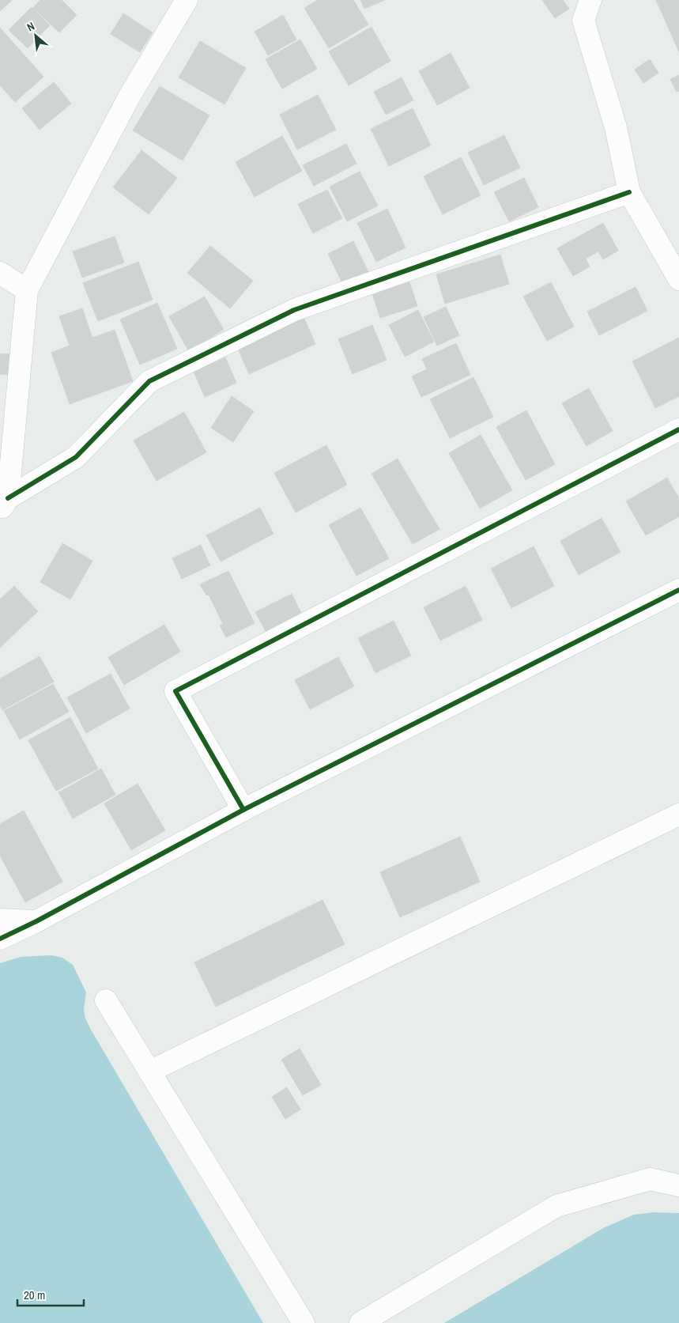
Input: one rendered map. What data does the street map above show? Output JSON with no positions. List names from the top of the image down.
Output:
{
  "scale_bar": "20 m",
  "north": "top left"
}
